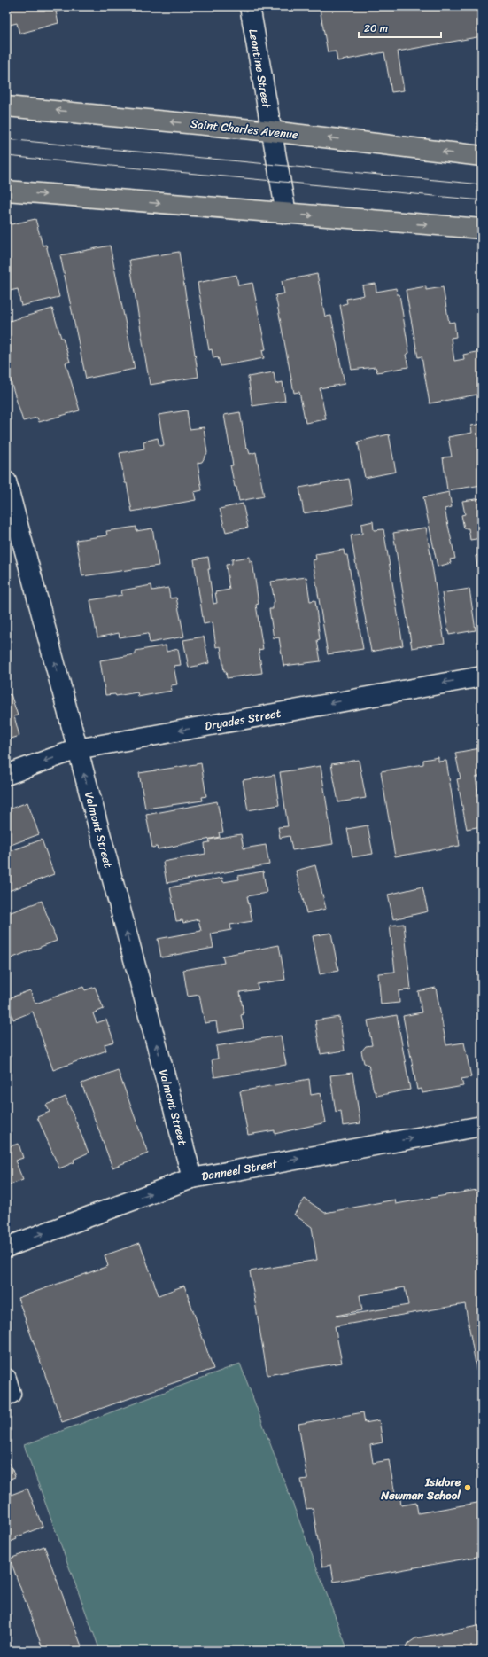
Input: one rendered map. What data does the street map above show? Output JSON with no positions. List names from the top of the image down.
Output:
{
  "streets": {
    "main road": ["Saint Charles Avenue"],
    "street": [
      "Leontine Street",
      "Dryades Street",
      "Valmont Street",
      "Danneel Street"
    ]
  },
  "crossings": [
    ["Leontine Street", "Saint Charles Avenue"],
    ["Dryades Street", "Valmont Street"],
    ["Valmont Street", "Danneel Street"]
  ],
  "one_way": ["Dryades Street", "Valmont Street", "Danneel Street"],
  "places": ["Isidore Newman School"],
  "scale_bar": "20 m"
}
